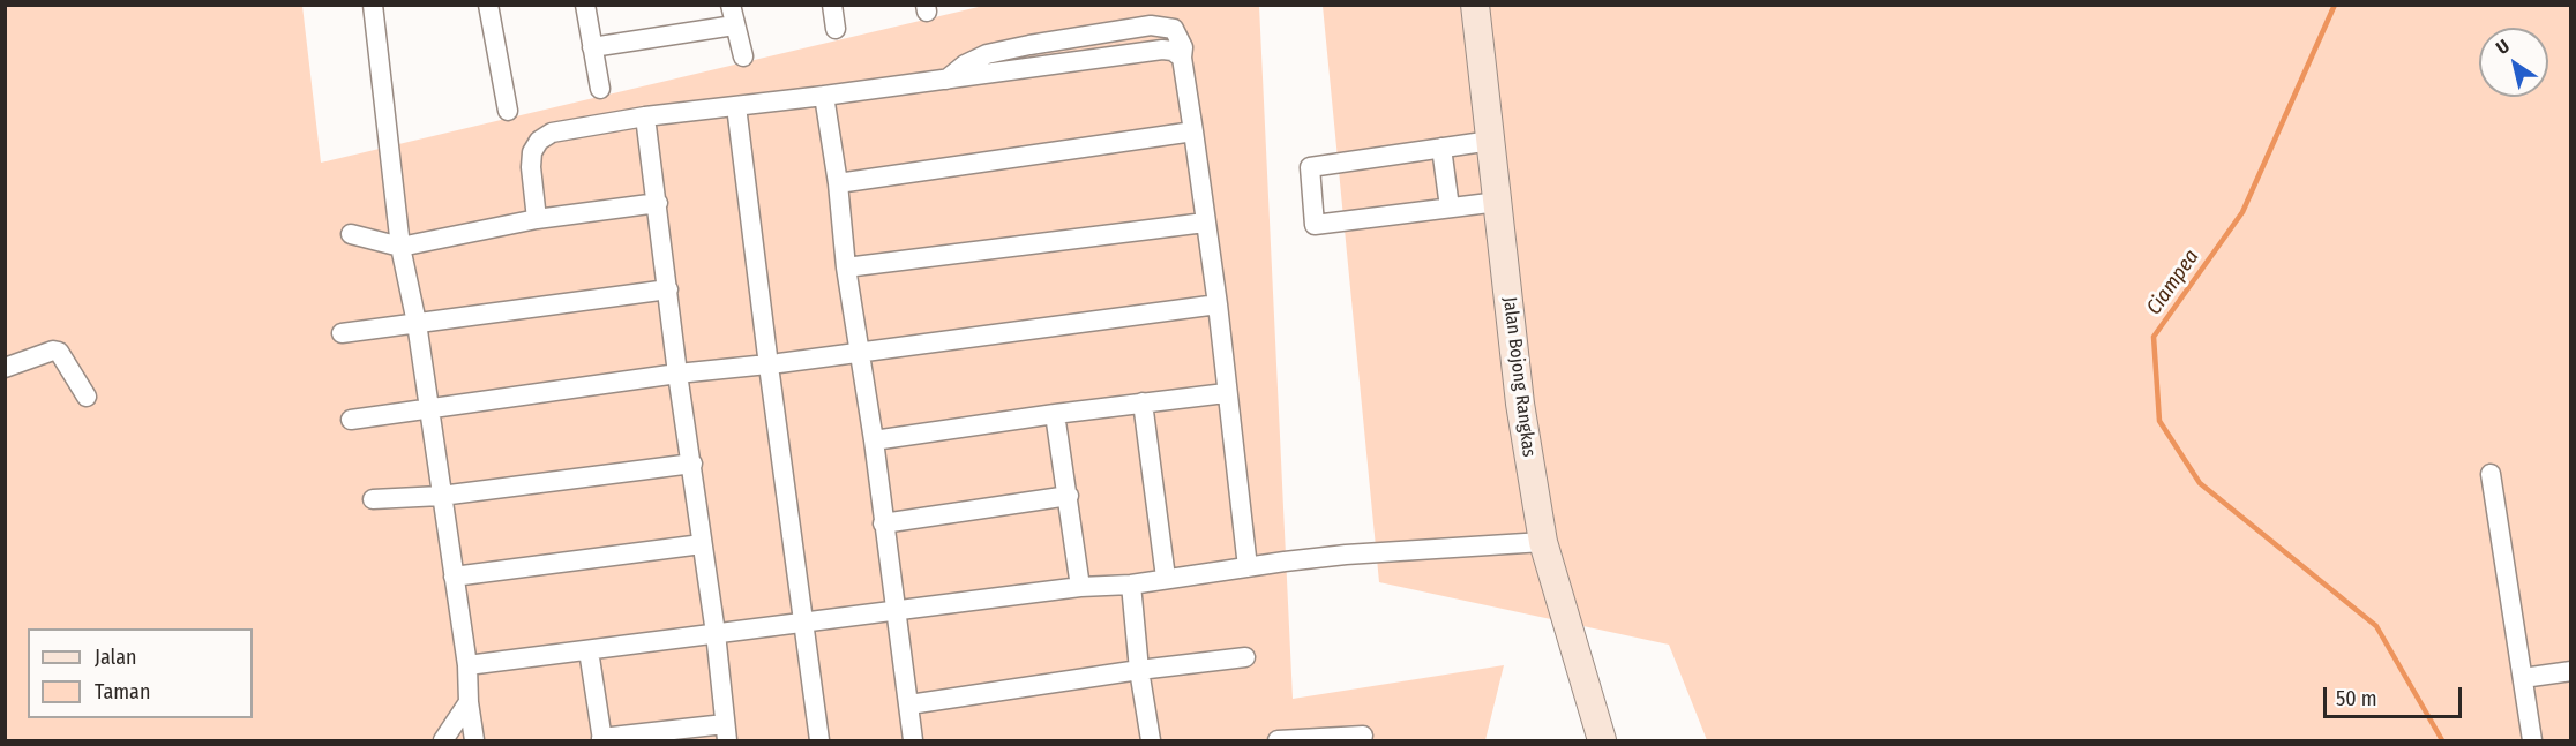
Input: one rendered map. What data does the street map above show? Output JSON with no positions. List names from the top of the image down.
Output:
{
  "streets": {
    "main road": ["Jalan Bojong Rangkas"]
  },
  "water": ["Ciampea"],
  "legend": ["Jalan", "Taman"],
  "scale_bar": "50 m",
  "north": "top left"
}
